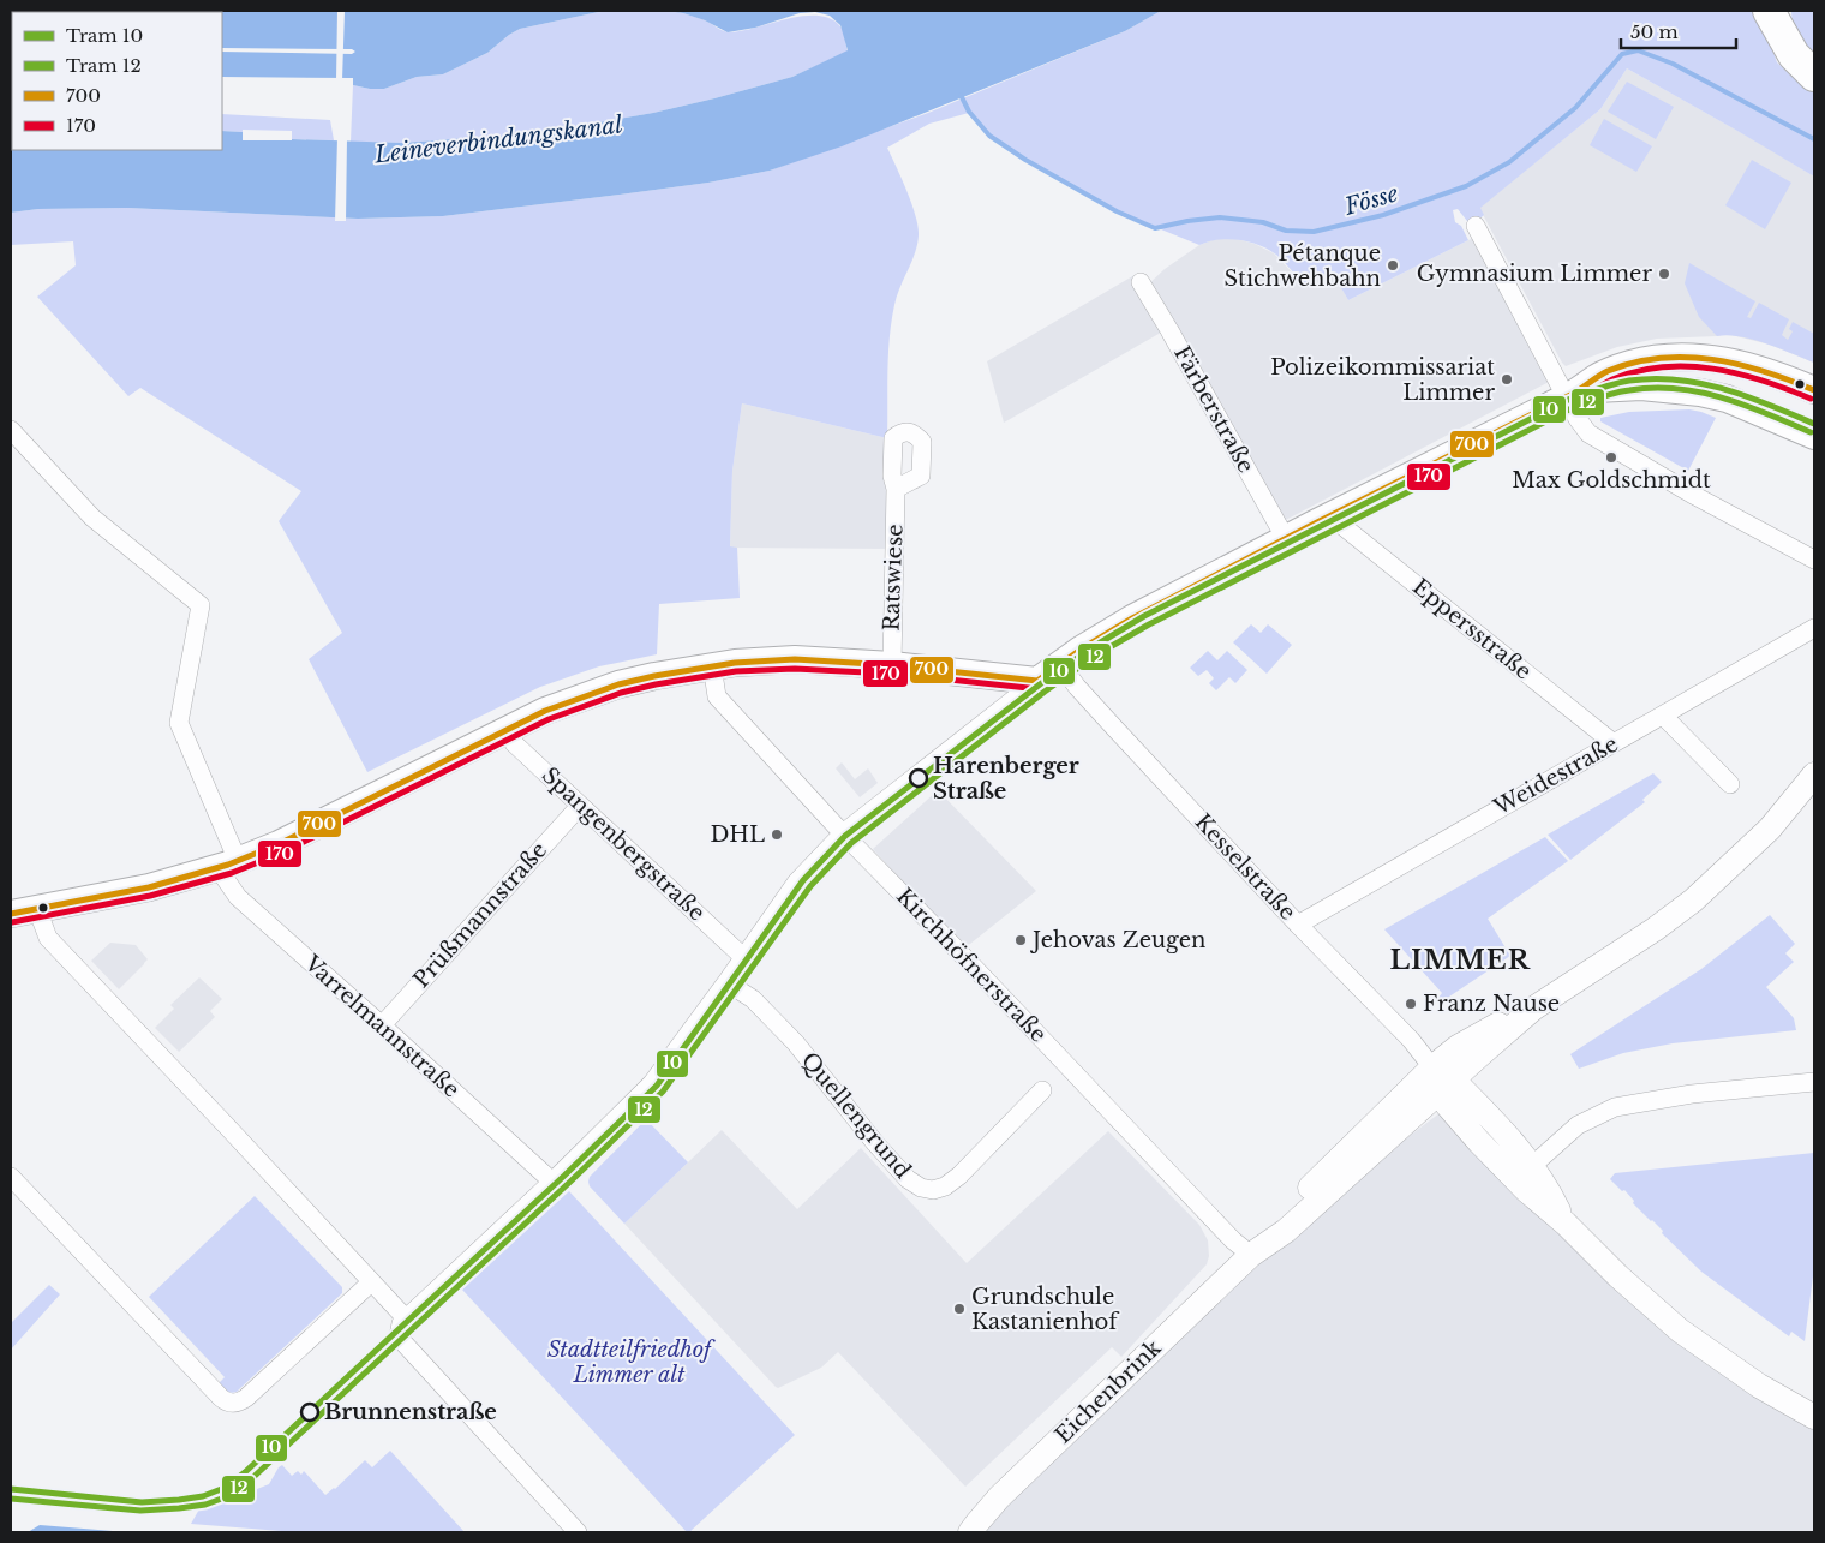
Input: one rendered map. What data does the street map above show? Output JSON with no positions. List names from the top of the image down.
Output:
{
  "streets": {
    "main road": ["Eichenbrink"],
    "street": [
      "Färberstraße",
      "Ratswiese",
      "Eppersstraße",
      "Weidestraße",
      "Spangenbergstraße",
      "Kesselstraße",
      "Prüßmannstraße",
      "Kirchhöfnerstraße",
      "Varrelmannstraße",
      "Quellengrund"
    ]
  },
  "crossings": [
    ["Eppersstraße", "Weidestraße"],
    ["Weidestraße", "Kesselstraße"],
    ["Spangenbergstraße", "Prüßmannstraße"],
    ["Kesselstraße", "Eichenbrink"],
    ["Prüßmannstraße", "Varrelmannstraße"],
    ["Kirchhöfnerstraße", "Eichenbrink"]
  ],
  "districts": ["LIMMER"],
  "water": ["Leineverbindungskanal", "Fösse"],
  "parks": ["Stadtteilfriedhof Limmer alt"],
  "places": [
    "Pétanque Stichwehbahn",
    "Gymnasium Limmer",
    "Polizeikommissariat Limmer",
    "Max Goldschmidt",
    "Harenberger Straße",
    "DHL",
    "Jehovas Zeugen",
    "Franz Nause",
    "Grundschule Kastanienhof",
    "Brunnenstraße"
  ],
  "lines": [
    "transit line 700",
    "transit line 170",
    "tram line 10",
    "tram line 12"
  ],
  "legend": [
    "Tram 10",
    "Tram 12",
    "700",
    "170"
  ],
  "scale_bar": "50 m"
}
